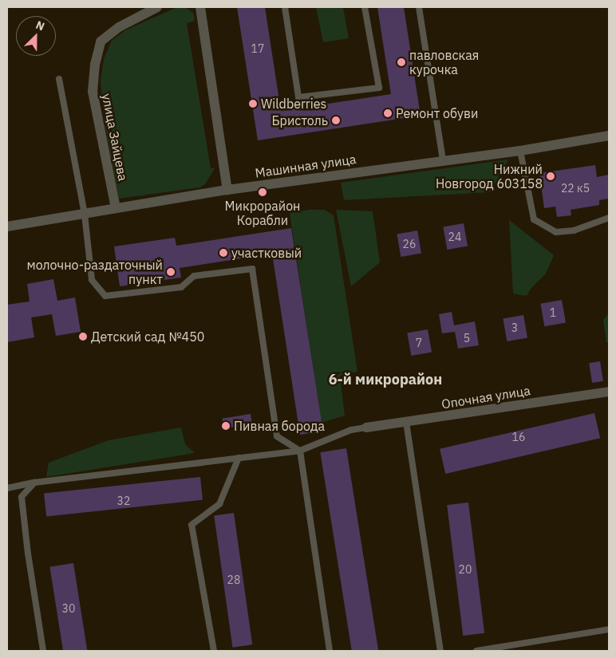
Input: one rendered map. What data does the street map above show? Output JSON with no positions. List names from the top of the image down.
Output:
{
  "streets": {
    "street": ["улица Зайцева", "Машинная улица", "Опочная улица"]
  },
  "crossings": [
    ["улица Зайцева", "Машинная улица"]
  ],
  "districts": ["6-й микрорайон"],
  "places": [
    "павловская курочка",
    "Wildberries",
    "Ремонт обуви",
    "Бристоль",
    "Нижний Новгород 603158",
    "Микрорайон Корабли",
    "участковый",
    "молочно-раздаточный пункт",
    "Детский сад №450",
    "Пивная борода"
  ],
  "house_numbers": [
    "17",
    "22 к5",
    "24",
    "26",
    "1",
    "3",
    "5",
    "7",
    "16",
    "32",
    "20",
    "28",
    "30"
  ],
  "north": "top right"
}
